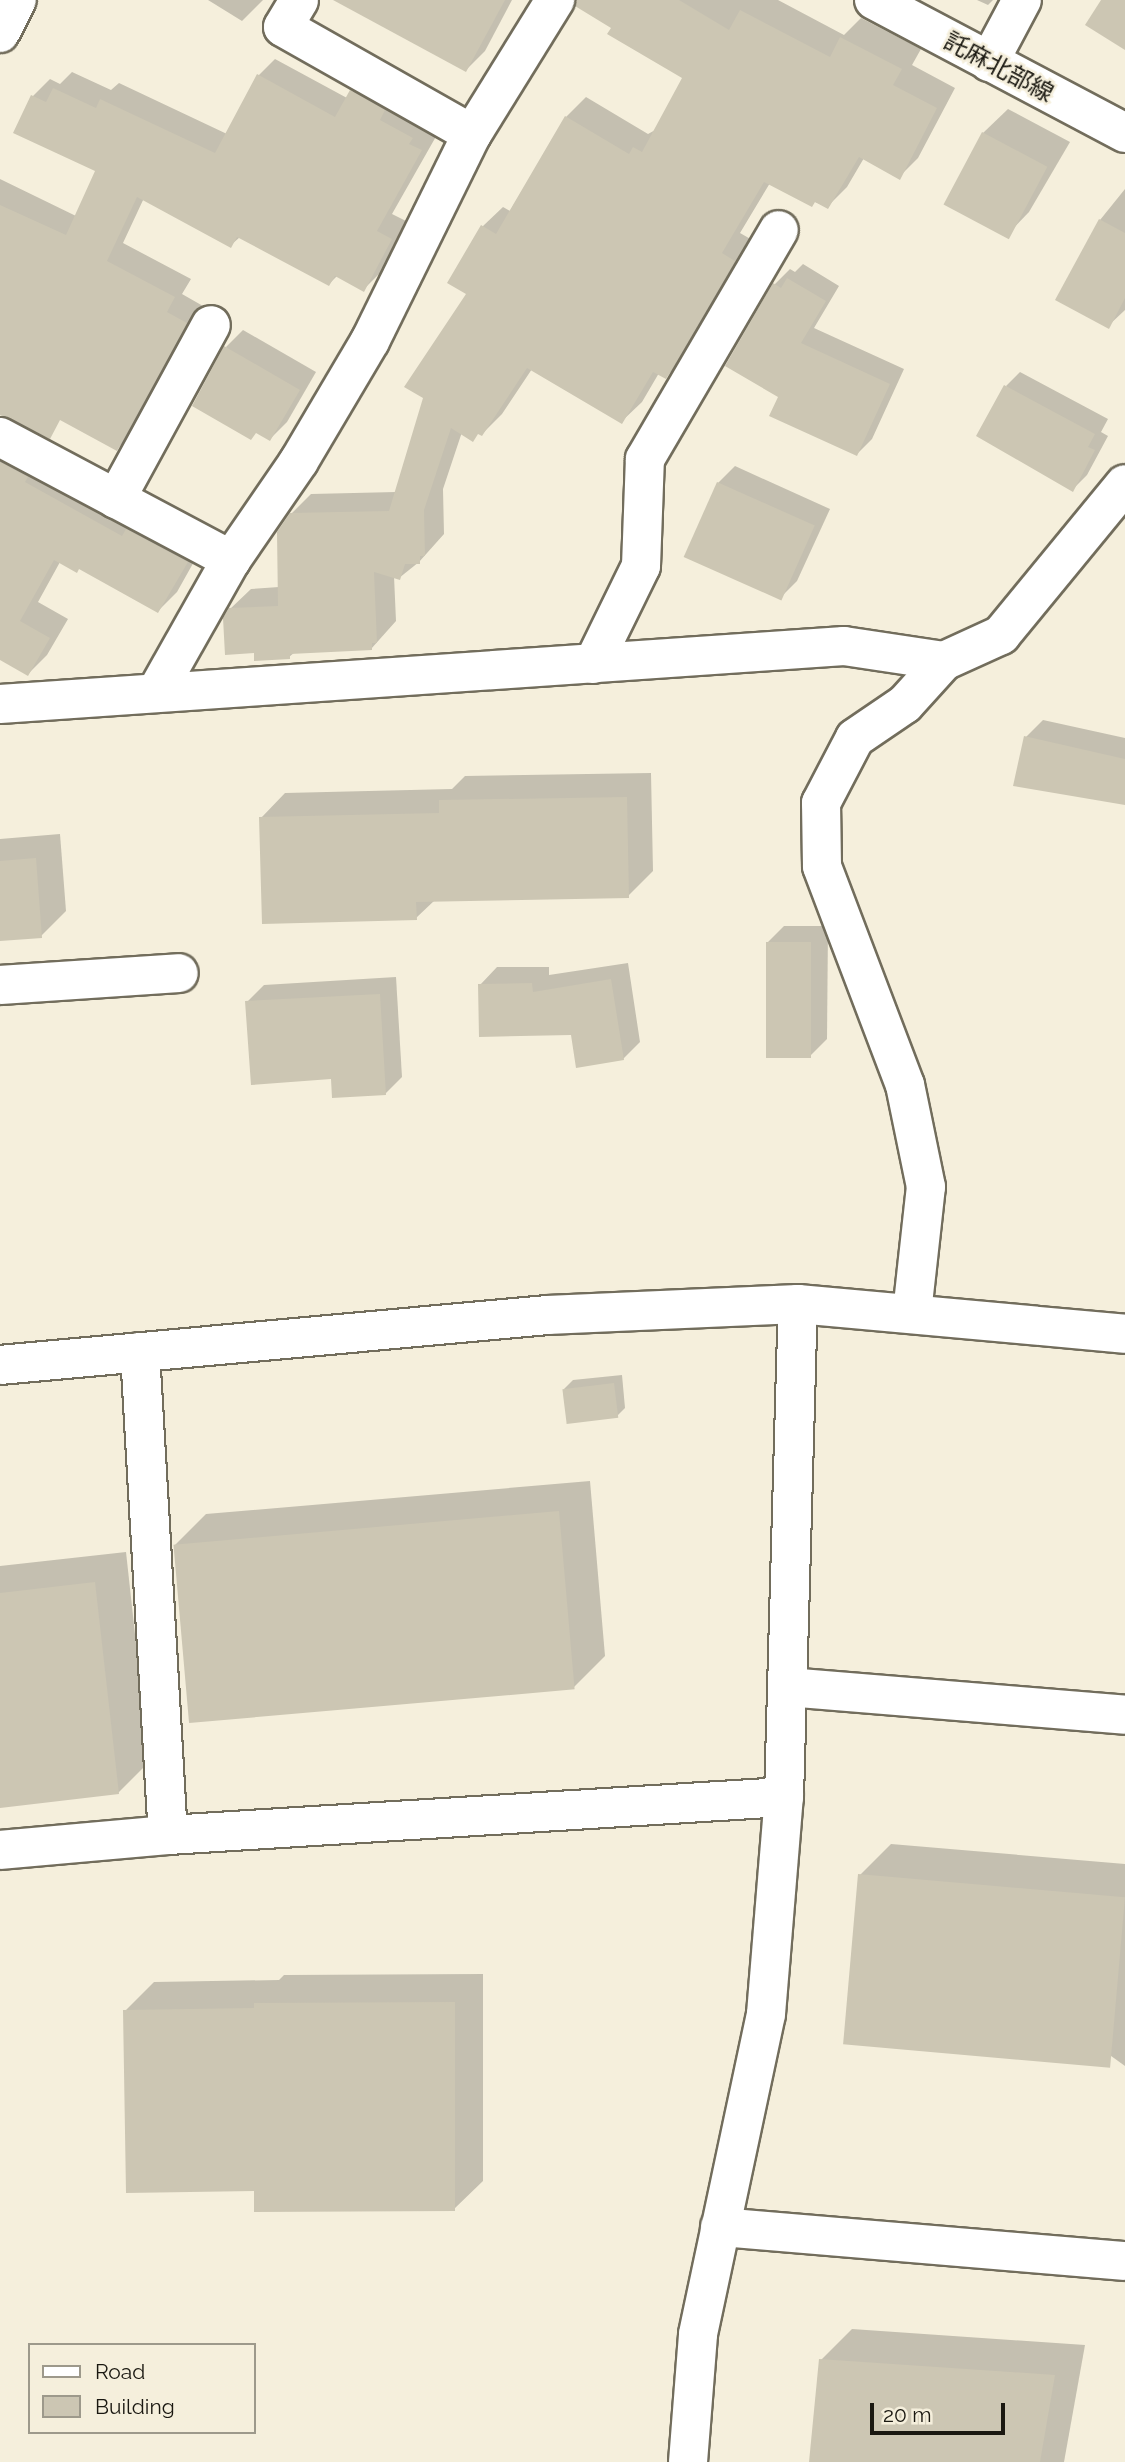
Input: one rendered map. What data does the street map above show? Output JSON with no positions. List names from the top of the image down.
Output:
{
  "streets": {
    "street": ["託麻北部線"]
  },
  "legend": ["Road", "Building"],
  "scale_bar": "20 m"
}
